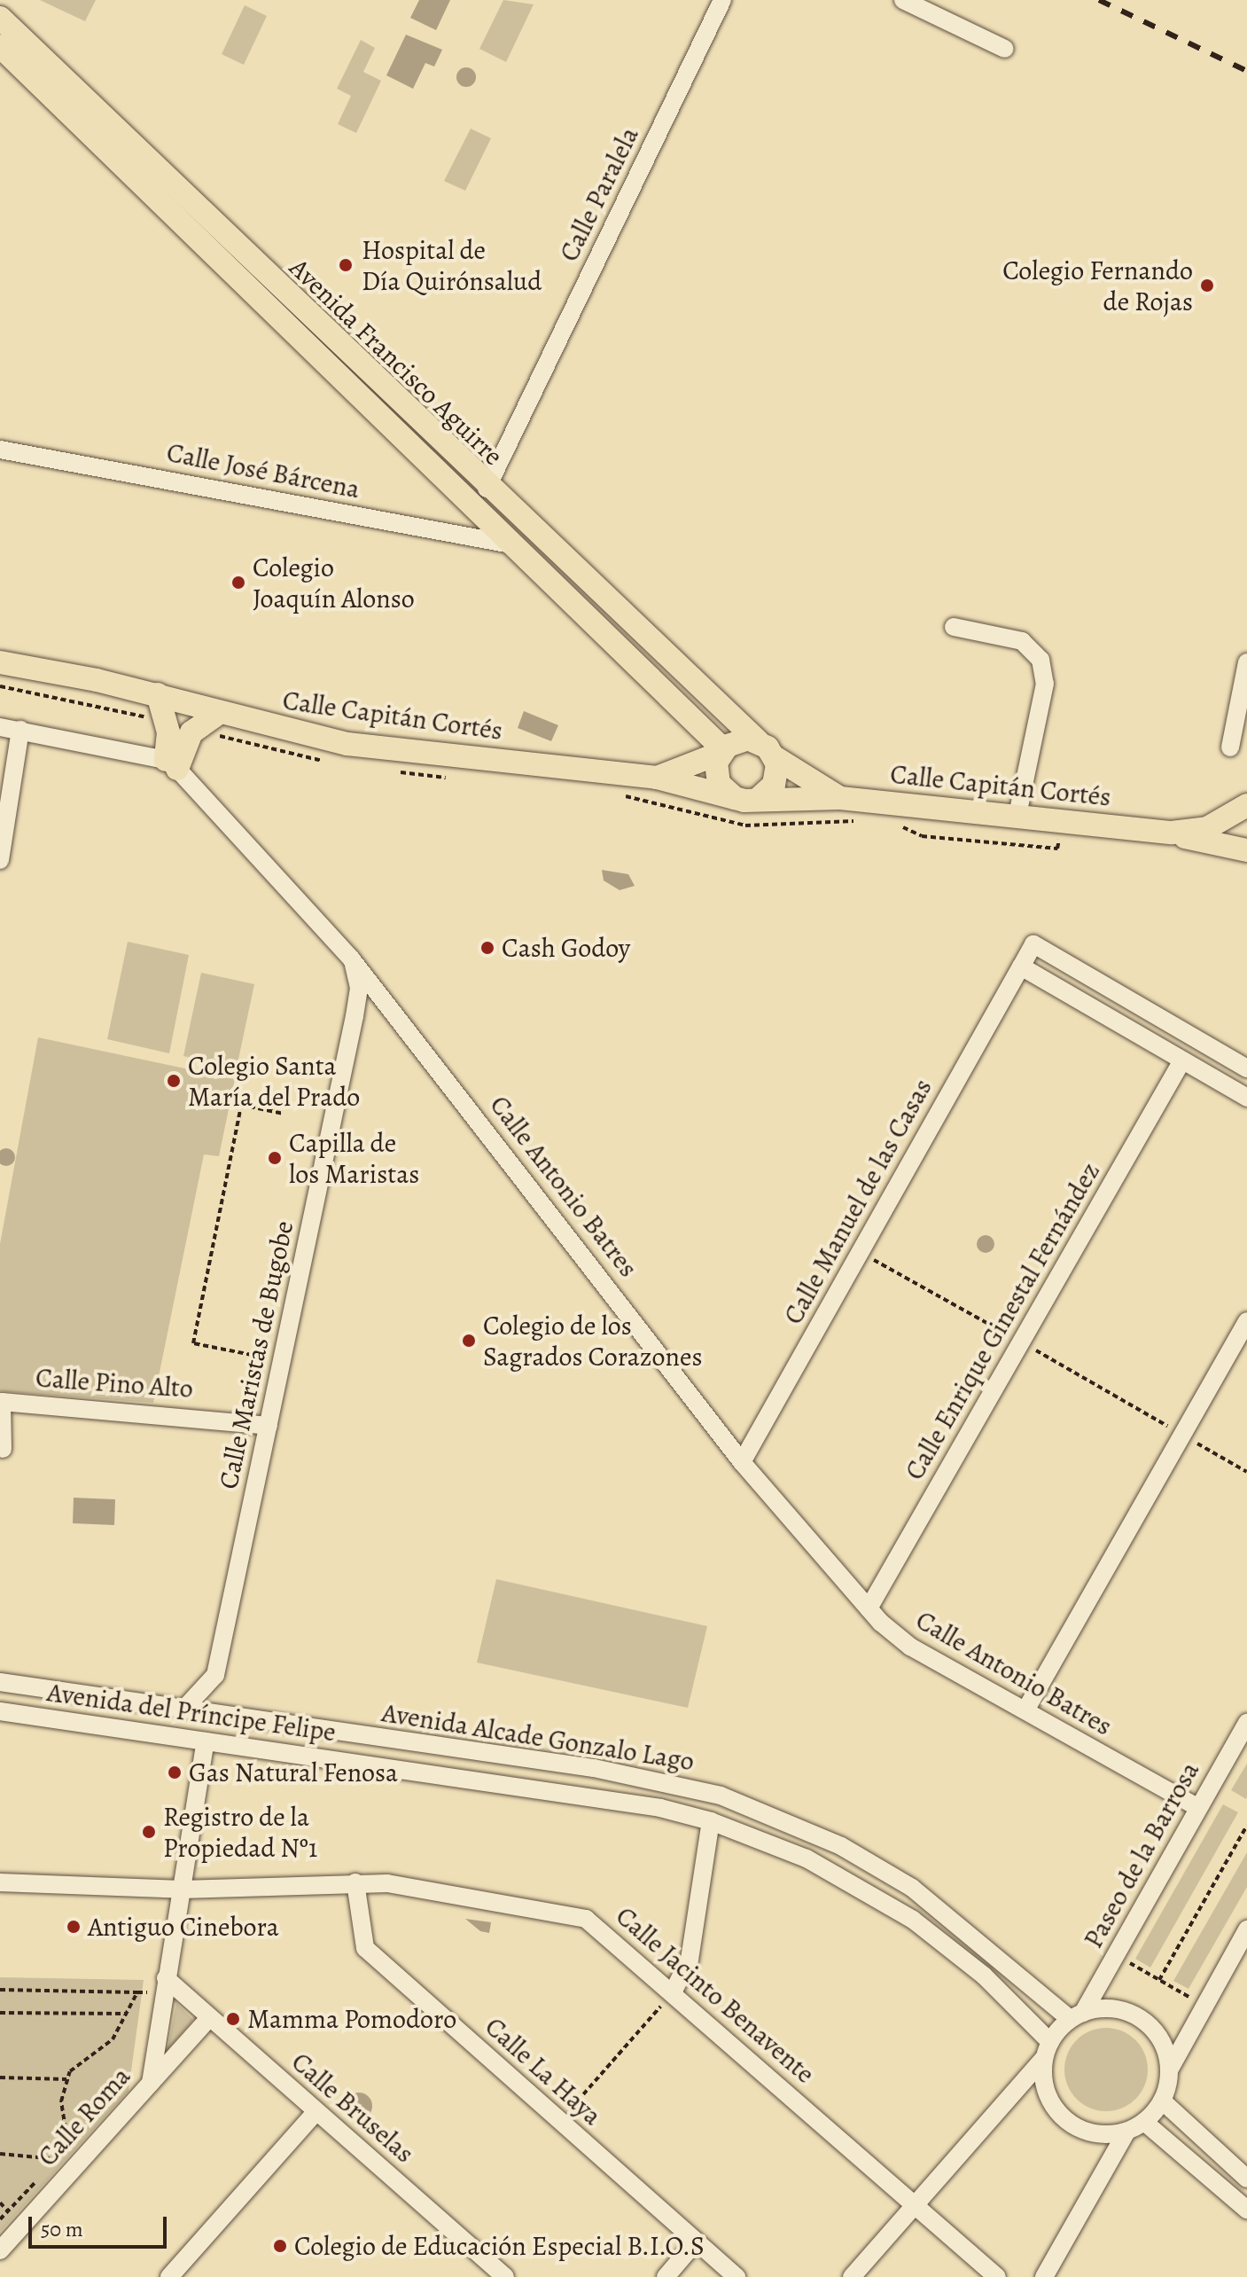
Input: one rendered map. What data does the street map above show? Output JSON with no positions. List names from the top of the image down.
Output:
{
  "streets": {
    "main road": ["Avenida Francisco Aguirre", "Calle Capitán Cortés"],
    "street": [
      "Calle Paralela",
      "Calle José Bárcena",
      "Calle Antonio Batres",
      "Calle Manuel de las Casas",
      "Calle Enrique Ginestal Fernández",
      "Calle Maristas de Bugobe",
      "Calle Pino Alto",
      "Avenida del Príncipe Felipe",
      "Avenida Alcade Gonzalo Lago",
      "Paseo de la Barrosa",
      "Calle Jacinto Benavente",
      "Calle La Haya",
      "Calle Bruselas",
      "Calle Roma"
    ]
  },
  "crossings": [
    ["Calle Paralela", "Avenida Francisco Aguirre"],
    ["Avenida Francisco Aguirre", "Calle José Bárcena"],
    ["Avenida Francisco Aguirre", "Calle Capitán Cortés"],
    ["Calle Antonio Batres", "Calle Manuel de las Casas"],
    ["Calle Antonio Batres", "Calle Enrique Ginestal Fernández"],
    ["Calle Antonio Batres", "Calle Maristas de Bugobe"],
    ["Calle Antonio Batres", "Paseo de la Barrosa"],
    ["Calle Maristas de Bugobe", "Calle Pino Alto"],
    ["Calle Maristas de Bugobe", "Avenida del Príncipe Felipe"],
    ["Calle Maristas de Bugobe", "Avenida Alcade Gonzalo Lago"],
    ["Avenida del Príncipe Felipe", "Avenida Alcade Gonzalo Lago"],
    ["Avenida Alcade Gonzalo Lago", "Paseo de la Barrosa"],
    ["Calle Jacinto Benavente", "Calle La Haya"],
    ["Calle Bruselas", "Calle Roma"]
  ],
  "places": [
    "Hospital de Día Quirónsalud",
    "Colegio Fernando de Rojas",
    "Colegio Joaquín Alonso",
    "Cash Godoy",
    "Colegio Santa María del Prado",
    "Capilla de los Maristas",
    "Colegio de los Sagrados Corazones",
    "Gas Natural Fenosa",
    "Registro de la Propiedad Nº1",
    "Antiguo Cinebora",
    "Mamma Pomodoro",
    "Colegio de Educación Especial B.I.O.S"
  ],
  "scale_bar": "50 m"
}
